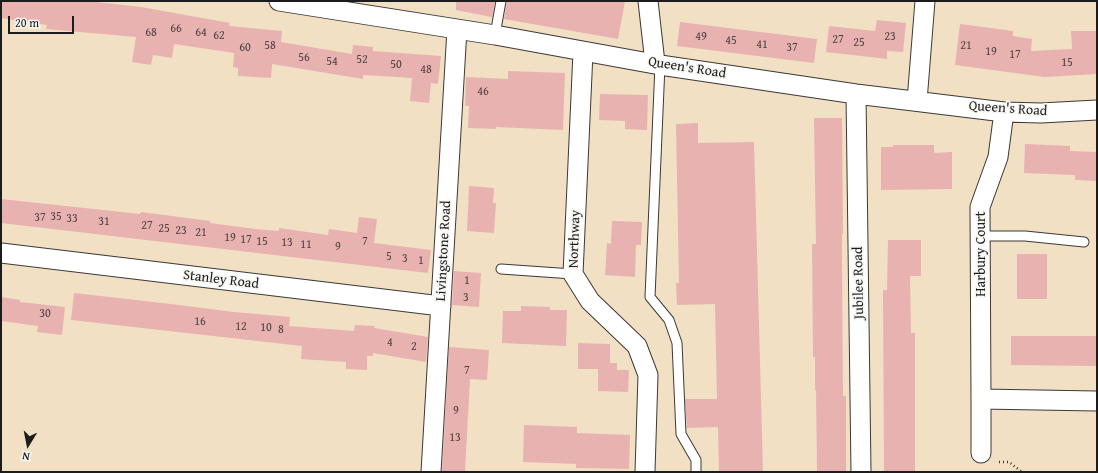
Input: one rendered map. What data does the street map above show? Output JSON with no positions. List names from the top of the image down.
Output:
{
  "streets": {
    "street": [
      "Queen's Road",
      "Northway",
      "Livingstone Road",
      "Harbury Court",
      "Stanley Road",
      "Jubilee Road"
    ]
  },
  "crossings": [
    ["Queen's Road", "Northway"],
    ["Queen's Road", "Livingstone Road"],
    ["Queen's Road", "Harbury Court"],
    ["Queen's Road", "Jubilee Road"],
    ["Livingstone Road", "Stanley Road"]
  ],
  "house_numbers": [
    "66",
    "68",
    "64",
    "62",
    "49",
    "23",
    "27",
    "45",
    "25",
    "41",
    "58",
    "21",
    "60",
    "37",
    "19",
    "17",
    "56",
    "52",
    "54",
    "15",
    "50",
    "48",
    "46",
    "35",
    "37",
    "33",
    "31",
    "27",
    "25",
    "23",
    "21",
    "19",
    "17",
    "15",
    "7",
    "13",
    "11",
    "9",
    "5",
    "3",
    "1",
    "1",
    "3",
    "30",
    "16",
    "12",
    "10",
    "8",
    "4",
    "2",
    "7",
    "9",
    "13"
  ],
  "scale_bar": "20 m",
  "north": "bottom"
}
